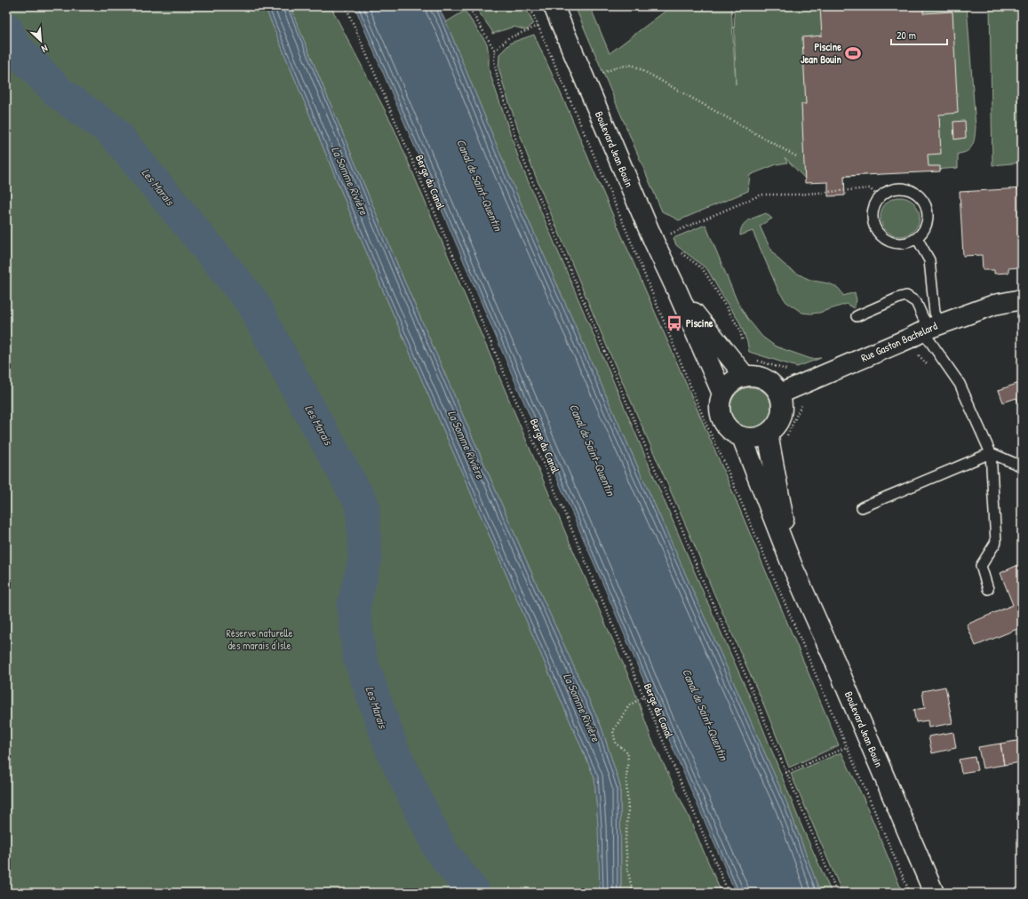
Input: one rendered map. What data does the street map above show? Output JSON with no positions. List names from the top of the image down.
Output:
{
  "streets": {
    "street": ["Boulevard Jean Bouin", "Rue Gaston Bachelard"],
    "path": ["Berge du Canal"]
  },
  "crossings": [
    ["Boulevard Jean Bouin", "Rue Gaston Bachelard"]
  ],
  "water": ["La Somme Rivière", "Canal de Saint-Quentin", "Les Marais"],
  "parks": ["Réserve naturelle des marais d'Isle"],
  "places": {
    "sports": ["Piscine Jean Bouin"],
    "bus stop": ["Piscine"]
  },
  "scale_bar": "20 m",
  "north": "bottom right"
}
